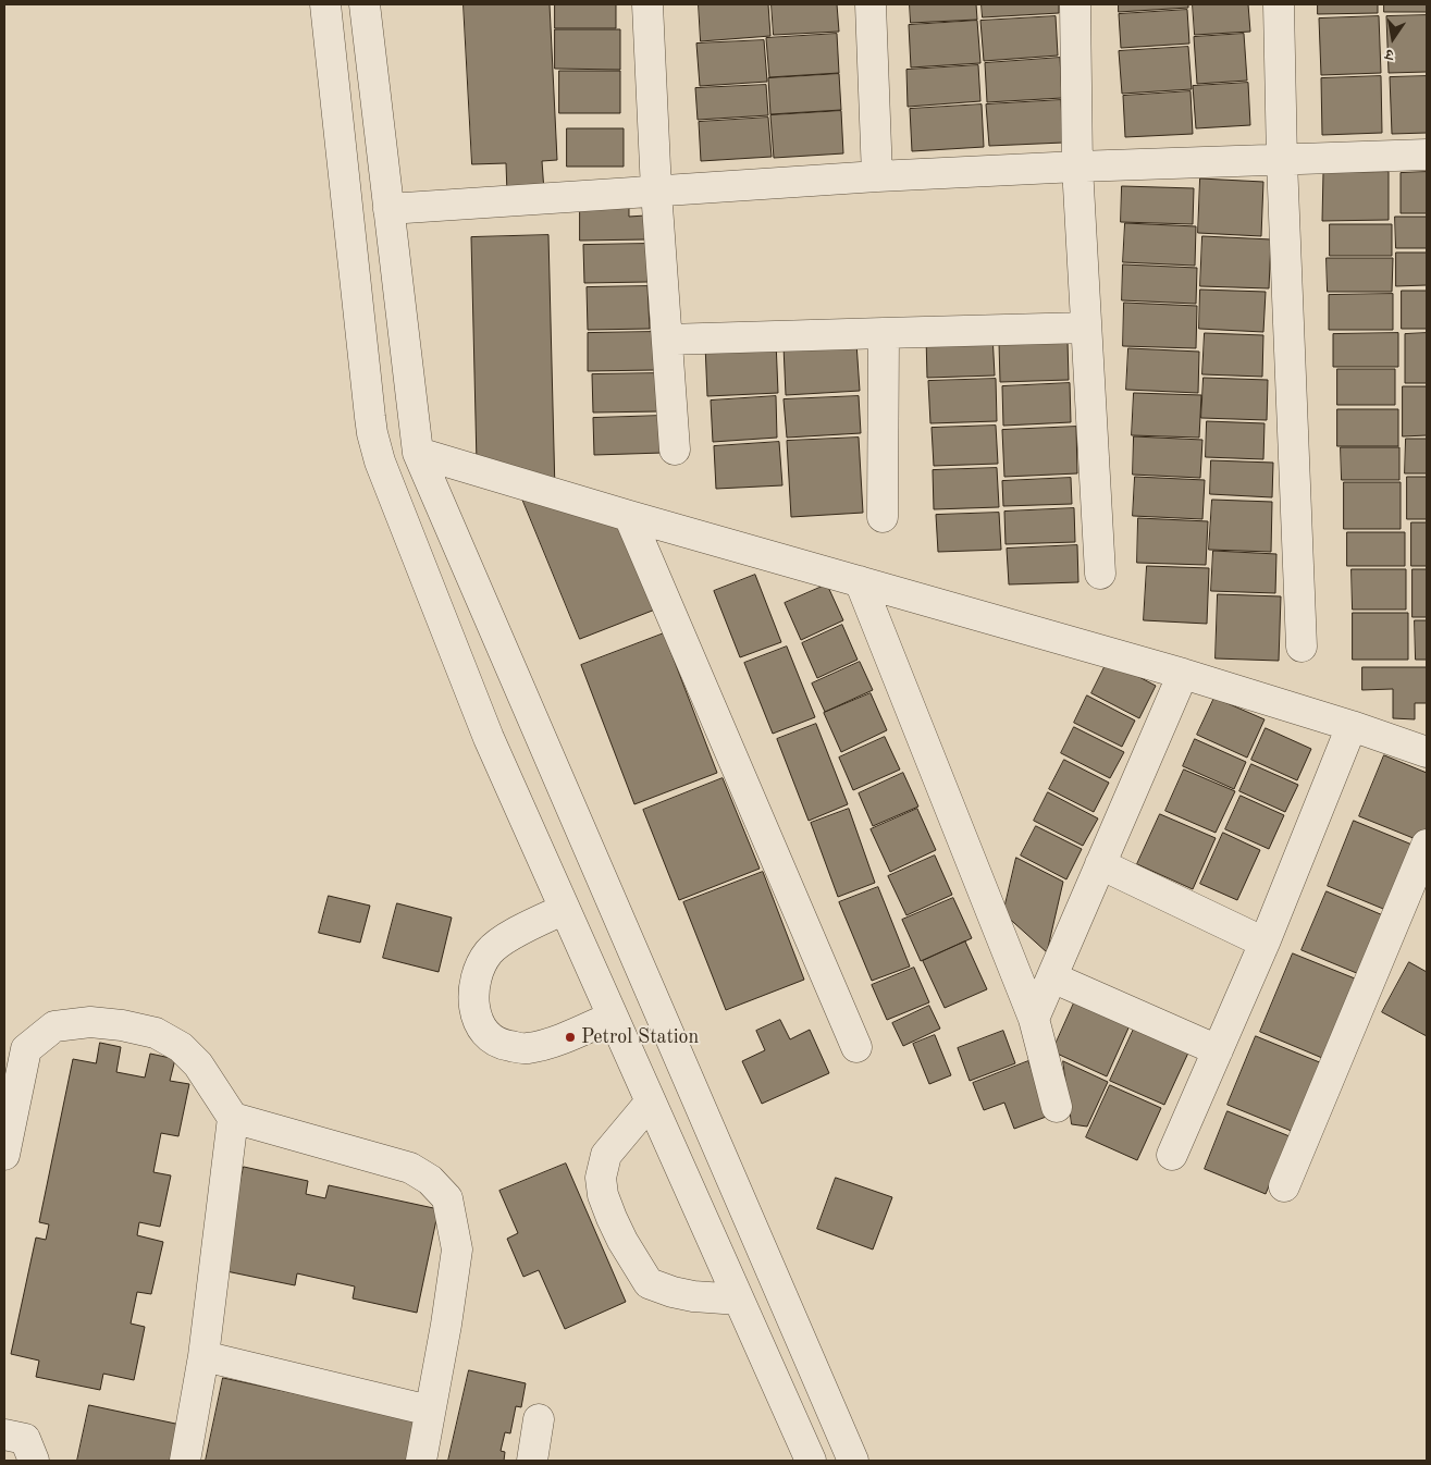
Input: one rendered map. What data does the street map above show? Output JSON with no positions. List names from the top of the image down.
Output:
{
  "places": ["Petrol Station"],
  "north": "bottom"
}
